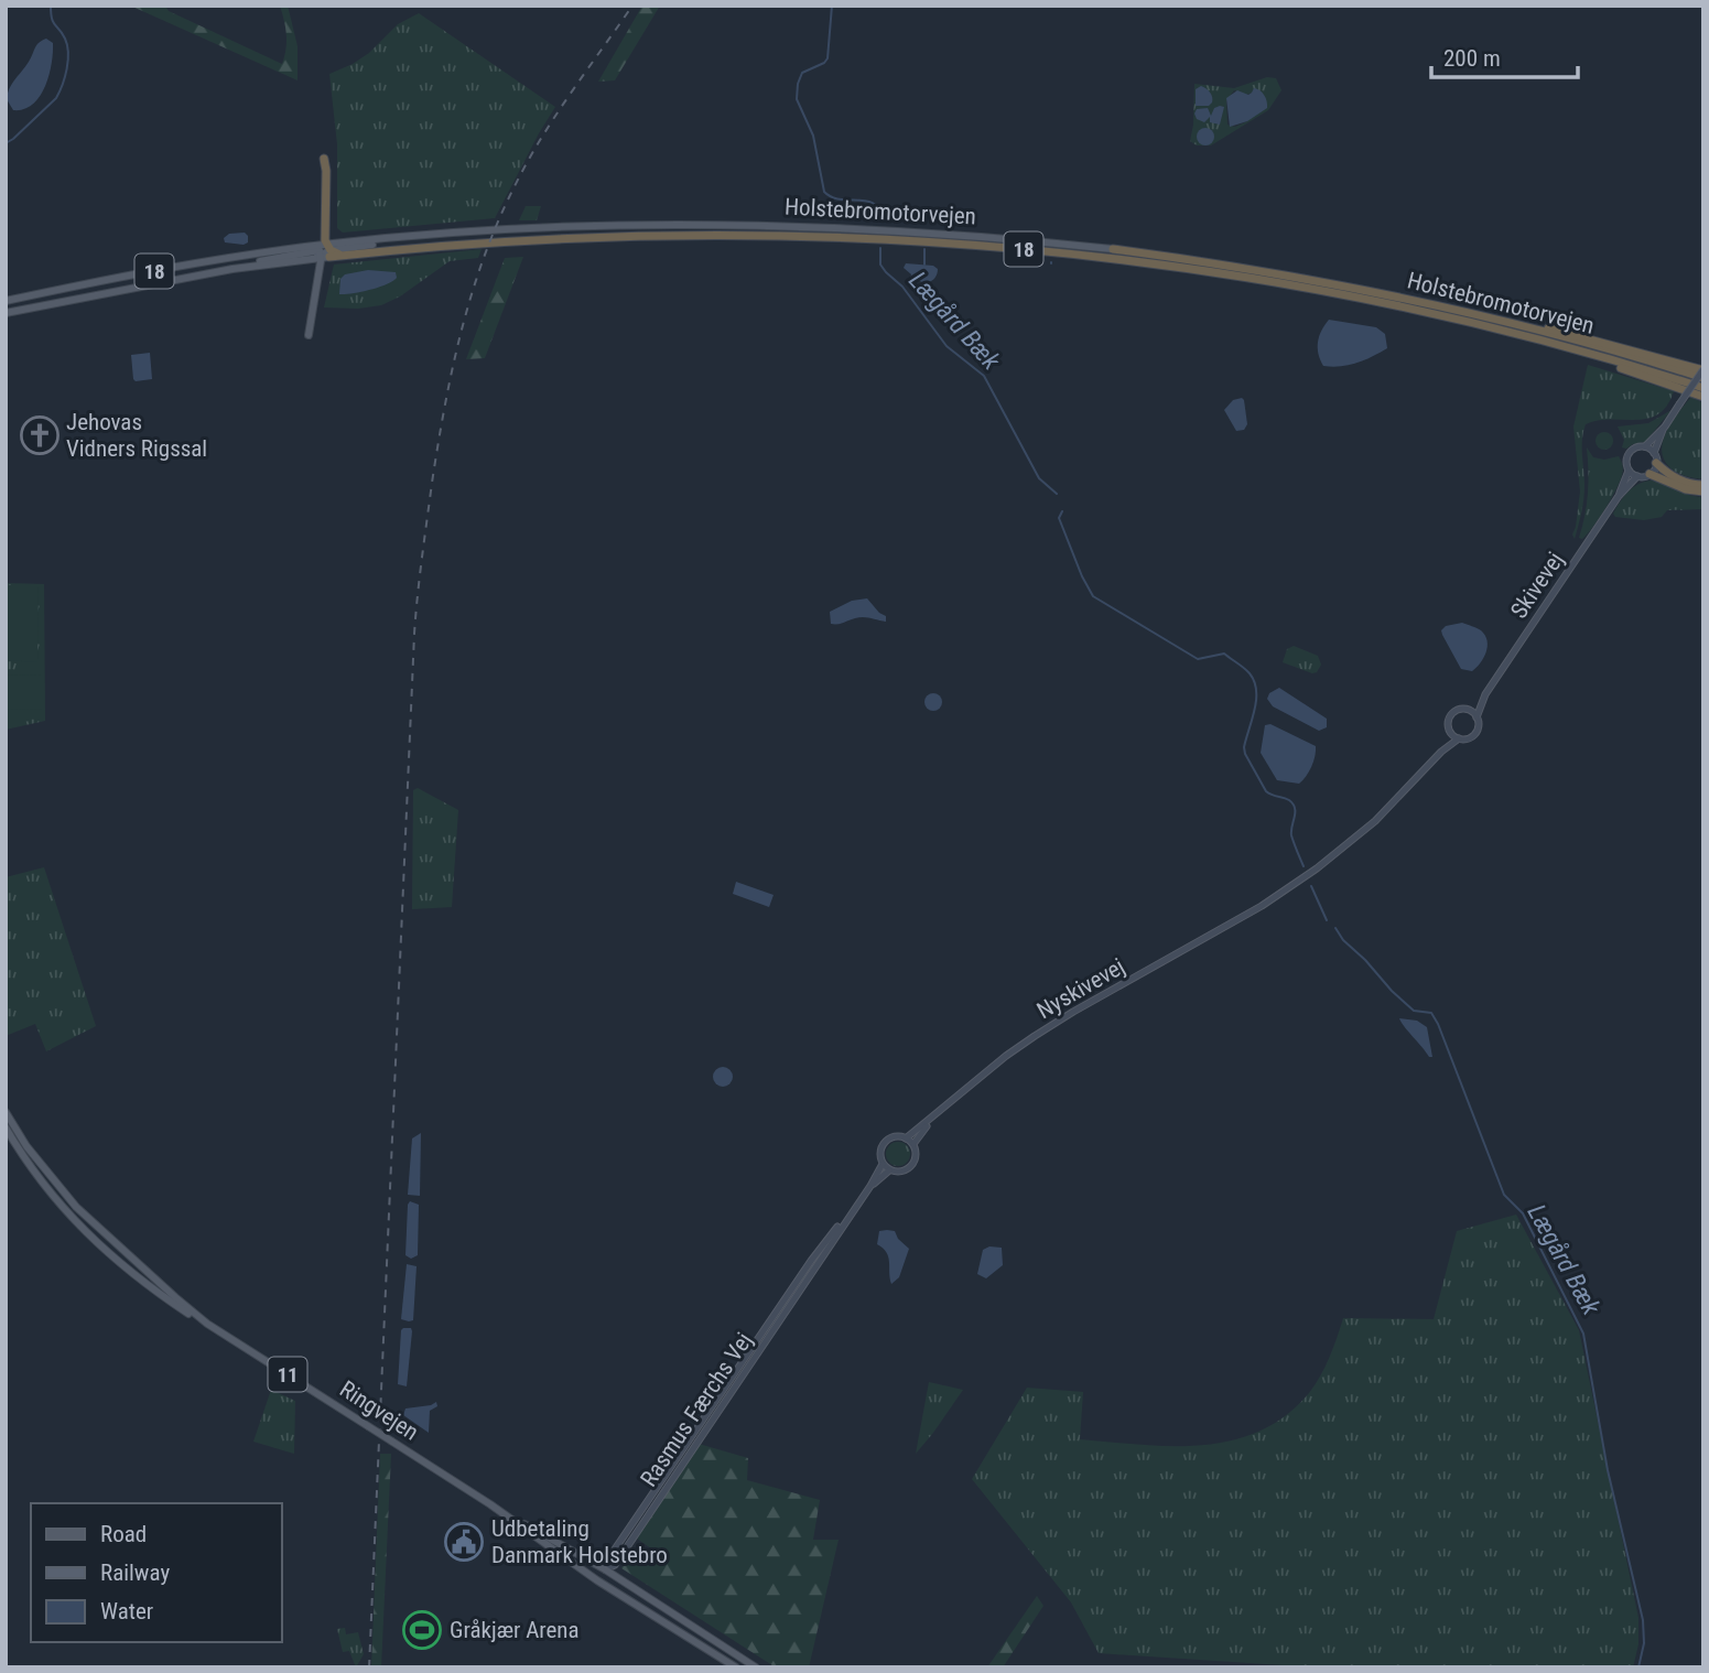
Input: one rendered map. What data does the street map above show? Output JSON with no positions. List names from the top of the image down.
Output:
{
  "streets": {
    "highway": ["Holstebromotorvejen", "18"],
    "main road": [
      "Skivevej",
      "Nyskivevej",
      "11",
      "Rasmus Færchs Vej",
      "Ringvejen"
    ]
  },
  "crossings": [
    ["Holstebromotorvejen", "18"],
    ["Nyskivevej", "Rasmus Færchs Vej"],
    ["Rasmus Færchs Vej", "Ringvejen"]
  ],
  "water": ["Lægård Bæk"],
  "places": {
    "church": ["Jehovas Vidners Rigssal"],
    "public building": ["Udbetaling Danmark Holstebro"],
    "sports": ["Gråkjær Arena"]
  },
  "legend": ["Road", "Railway", "Water"],
  "scale_bar": "200 m"
}
